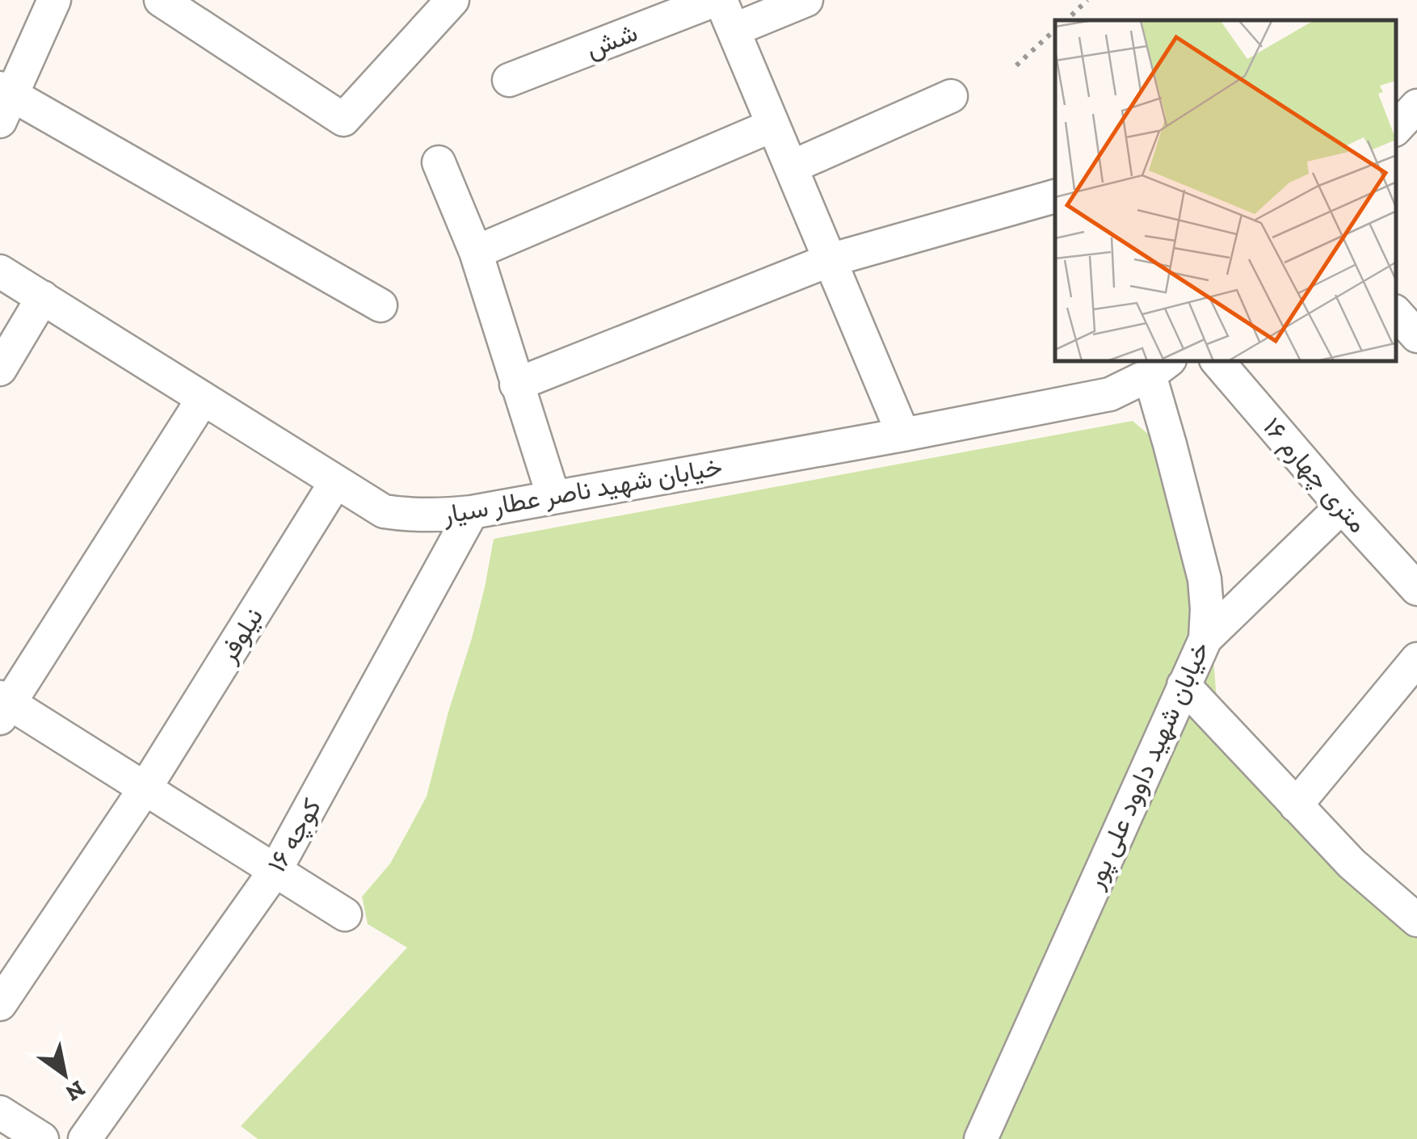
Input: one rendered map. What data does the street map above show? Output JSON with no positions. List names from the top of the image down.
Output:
{
  "streets": {
    "street": [
      "شش",
      "۱۶ متری چهارم",
      "خیابان شهید ناصر عطار سیار",
      "نیلوفر",
      "خیابان شهید داوود علی پور",
      "کوچه ۱۶"
    ]
  },
  "crossings": [
    ["خیابان شهید ناصر عطار سیار", "نیلوفر"],
    ["خیابان شهید ناصر عطار سیار", "خیابان شهید داوود علی پور"],
    ["خیابان شهید ناصر عطار سیار", "کوچه ۱۶"]
  ],
  "north": "bottom right"
}
